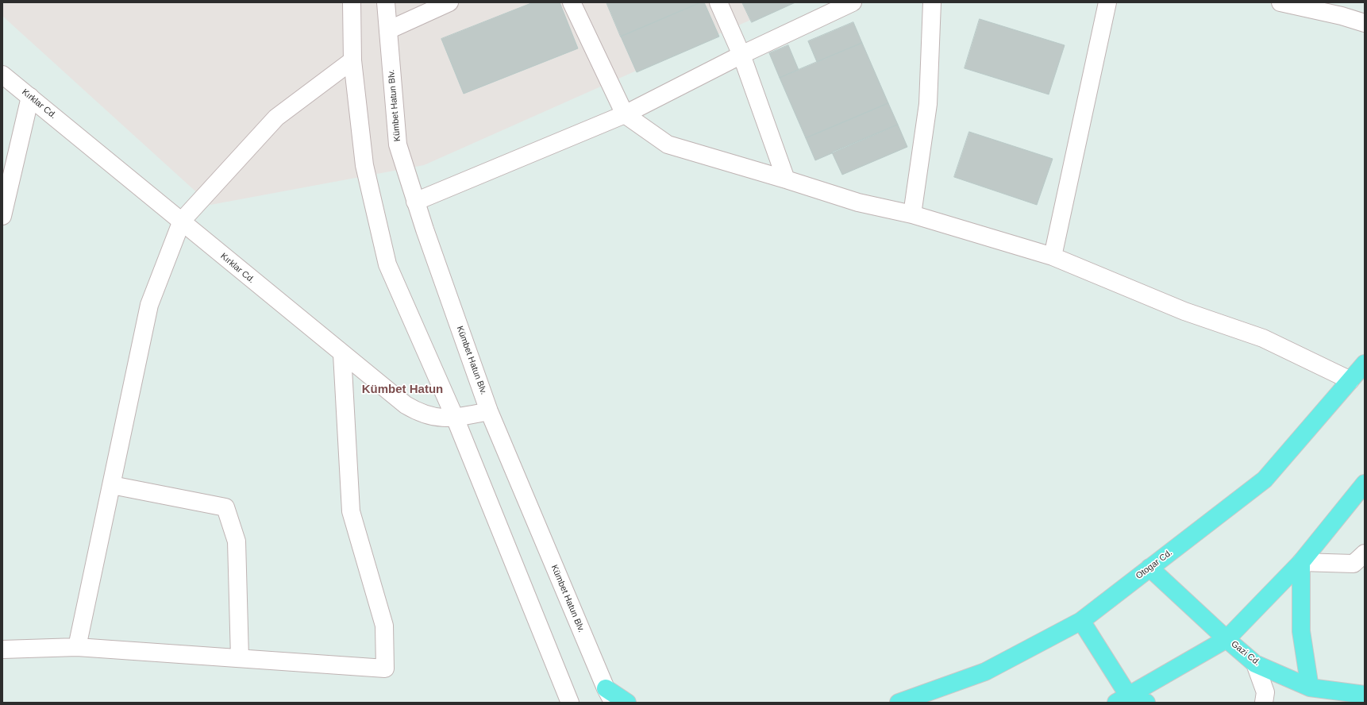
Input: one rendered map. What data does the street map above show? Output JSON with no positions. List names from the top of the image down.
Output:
{
  "streets": {
    "main road": ["Otogar Cd.", "Gazi Cd."],
    "street": ["Kırklar Cd.", "Kümbet Hatun Blv."]
  },
  "crossings": [
    ["Kırklar Cd.", "Kümbet Hatun Blv."],
    ["Otogar Cd.", "Gazi Cd."]
  ],
  "districts": ["Kümbet Hatun"]
}
